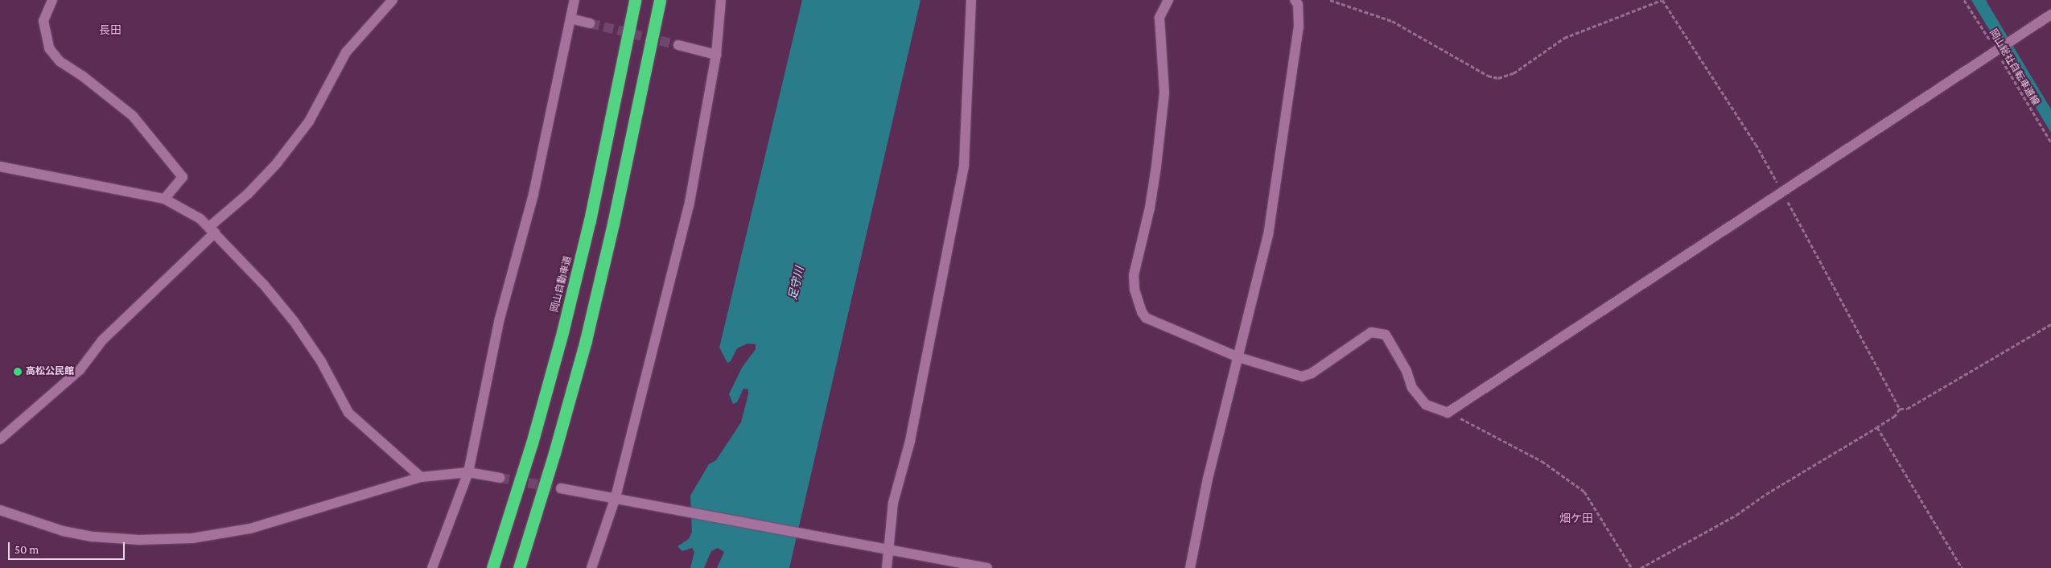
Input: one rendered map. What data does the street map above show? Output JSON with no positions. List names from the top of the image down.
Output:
{
  "streets": {
    "highway": ["岡山自動車道"],
    "path": ["岡山総社自転車道線"]
  },
  "districts": ["長田", "畑ケ田"],
  "water": ["足守川"],
  "places": ["高松公民館"],
  "scale_bar": "50 m"
}
